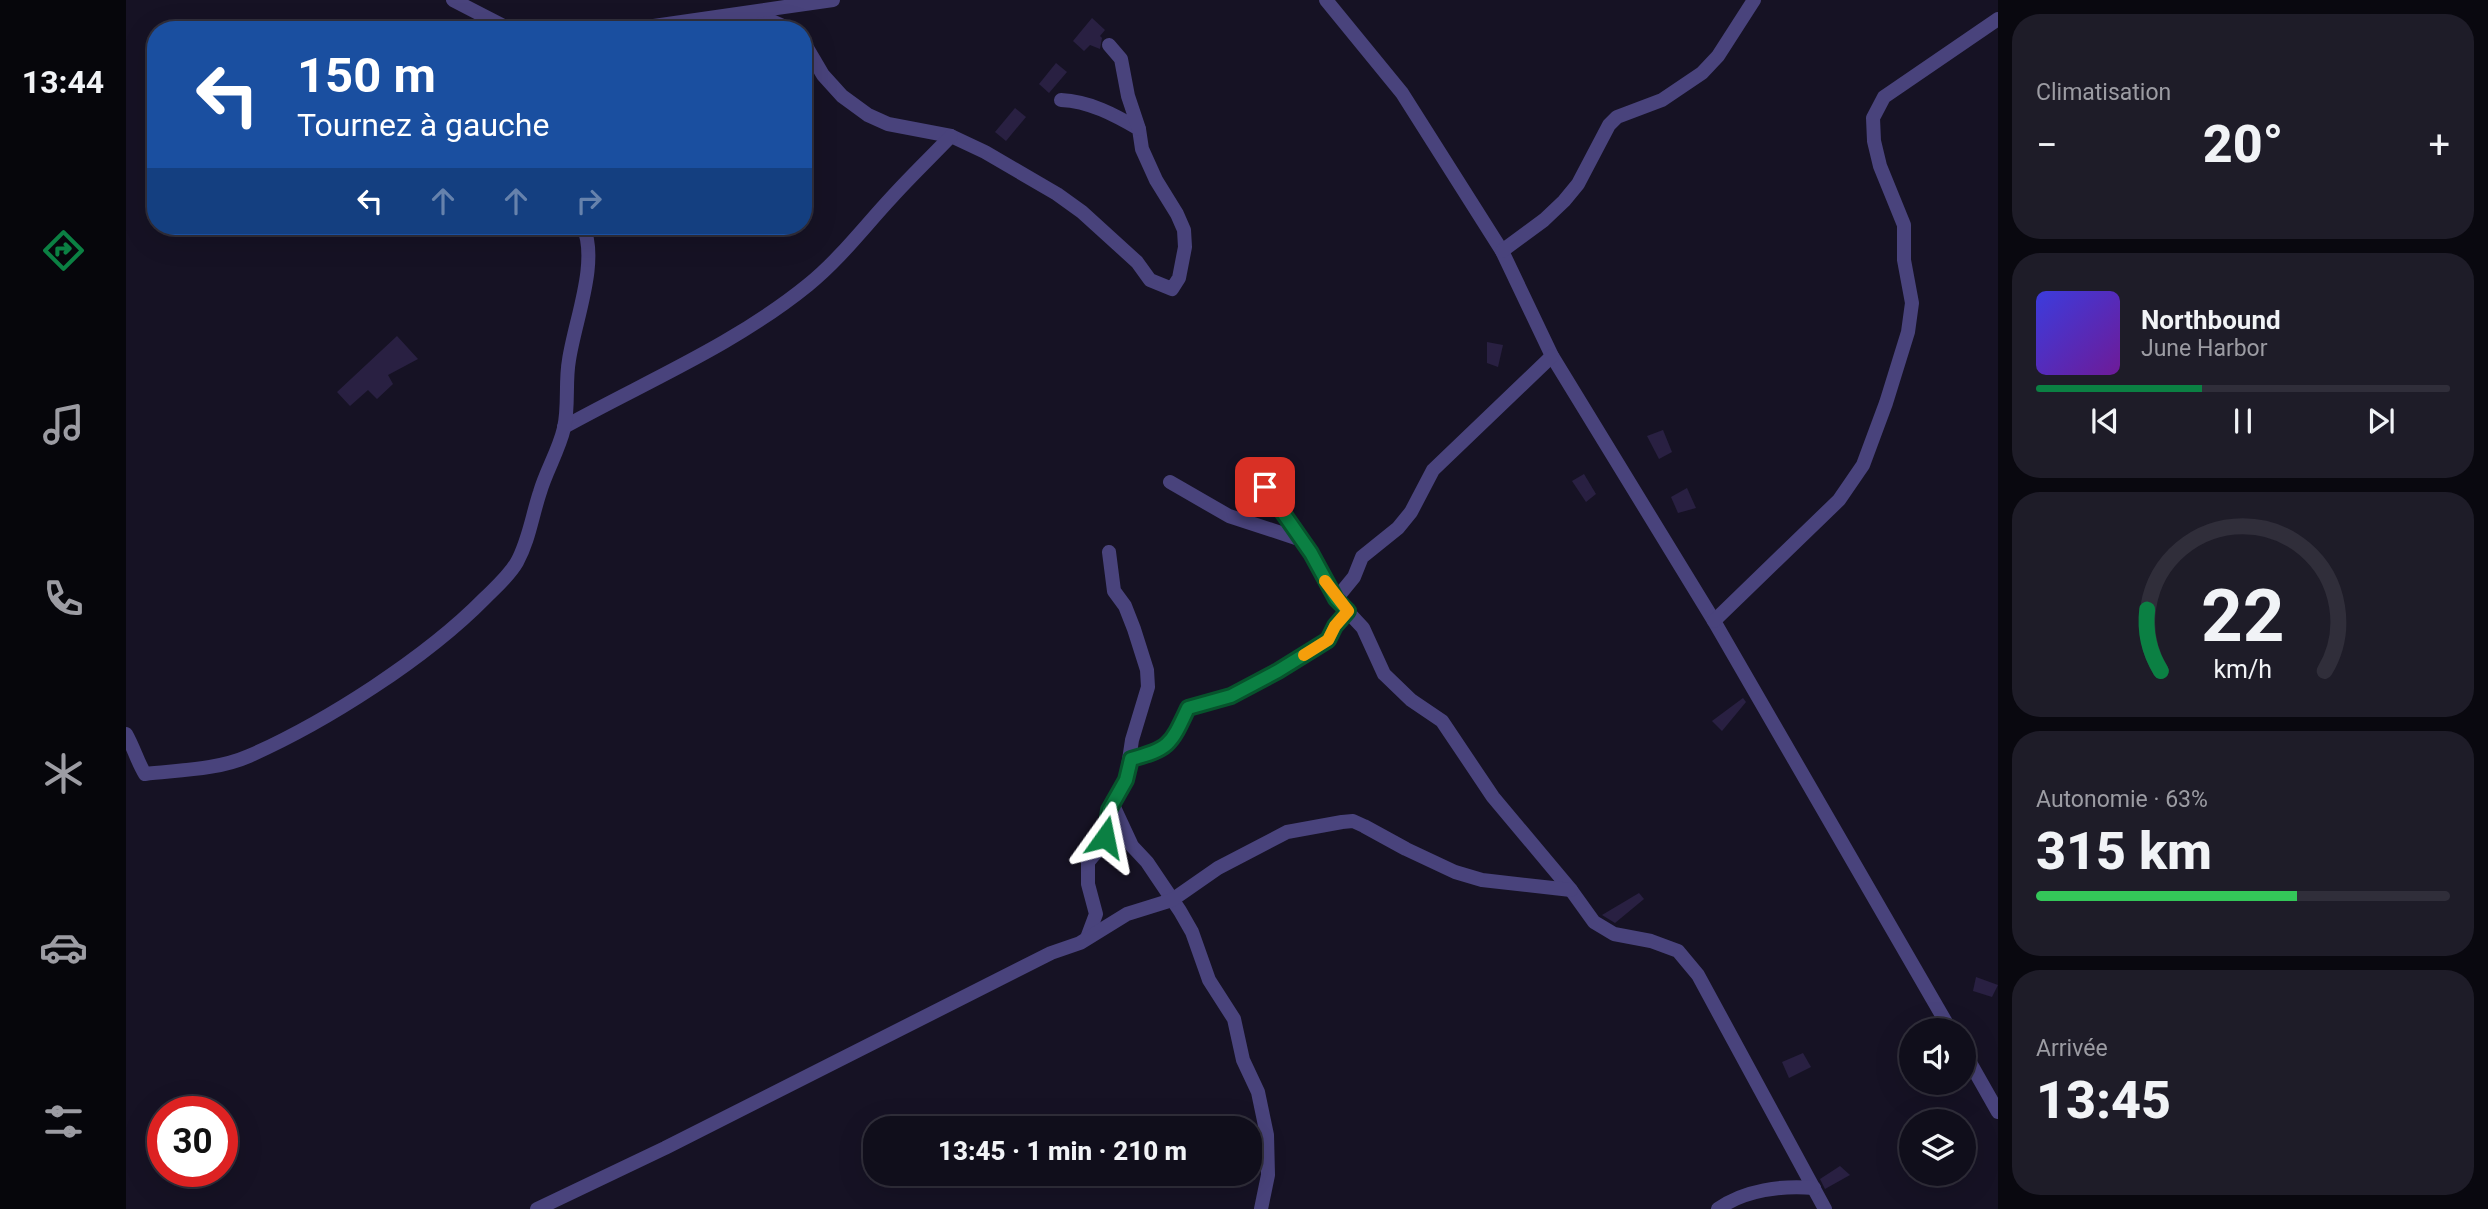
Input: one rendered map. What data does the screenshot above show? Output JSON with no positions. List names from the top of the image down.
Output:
{
  "page": {
    "tabs": "13:44",
    "tile": [
      "Climatisation",
      ["Autonomie · 63%", "315 km"],
      ["Arrivée", "13:45"]
    ],
    "turn": ["150 m", "Tournez à gauche"],
    "heat": ["−", "20°", "+"],
    "song": ["Northbound", "June Harbor"],
    "limit": "30",
    "trip": "13:45 · 1 min · 210 m",
    "gauge": ["22", "km/h"]
  }
}
